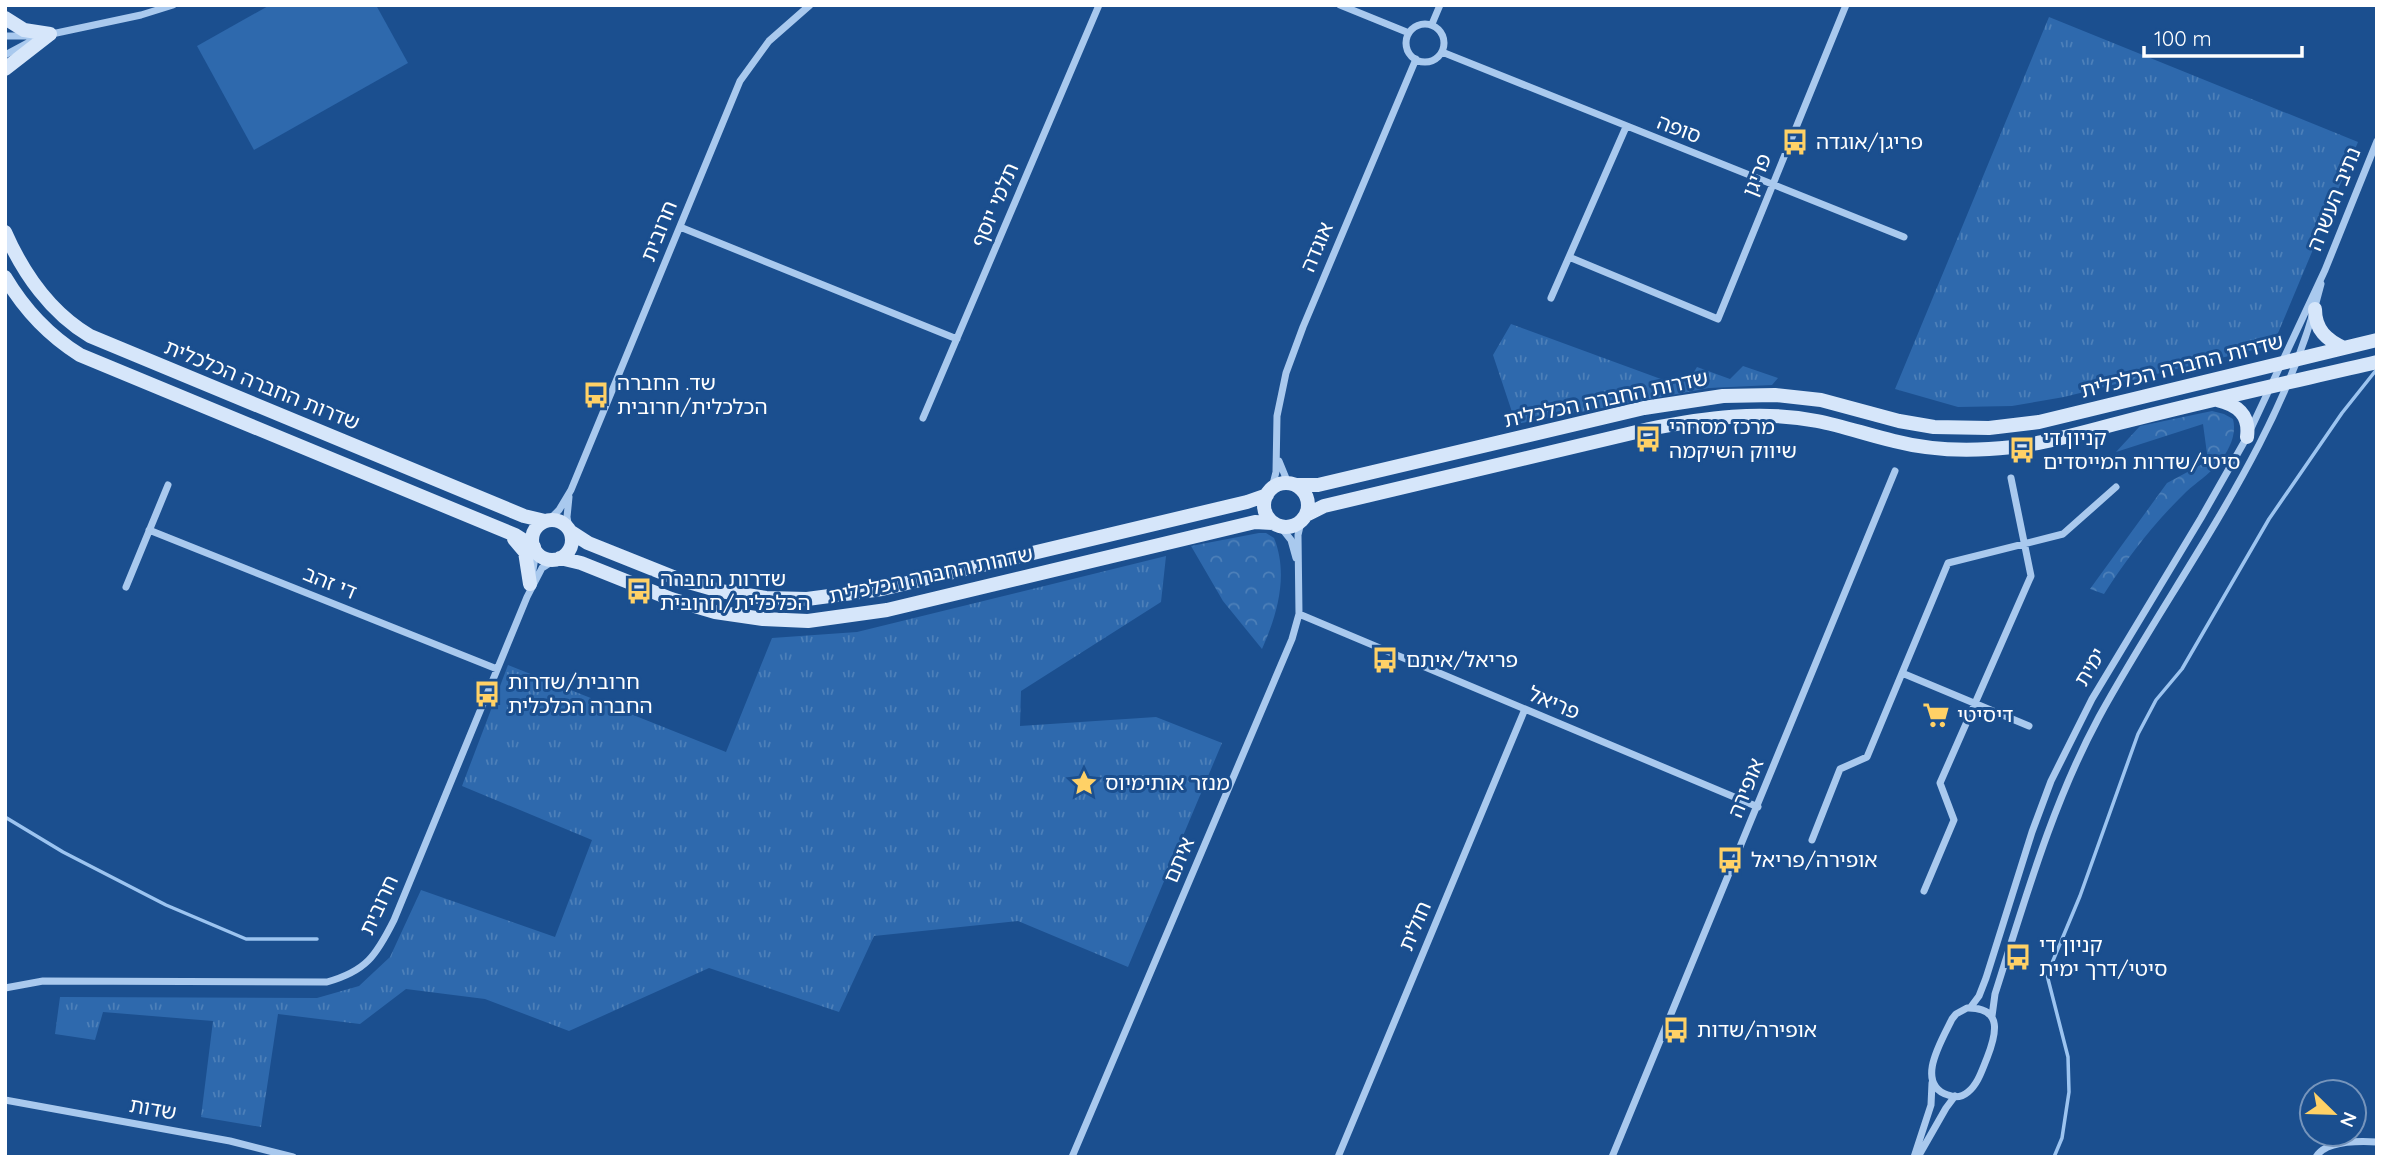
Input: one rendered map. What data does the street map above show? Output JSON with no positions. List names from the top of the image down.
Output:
{
  "streets": {
    "main road": ["שדרות החברה הכלכלית"],
    "street": [
      "סופה",
      "פריגן",
      "נתיב העשרה",
      "תלמי יוסף",
      "חרובית",
      "אוגדה",
      "די זהב",
      "ימית",
      "פריאל",
      "אופירה",
      "איתם",
      "חולית",
      "שדות"
    ]
  },
  "crossings": [
    ["סופה", "פריגן"],
    ["סופה", "אוגדה"],
    ["נתיב העשרה", "שדרות החברה הכלכלית"],
    ["נתיב העשרה", "ימית"],
    ["חרובית", "שדרות החברה הכלכלית"],
    ["חרובית", "די זהב"],
    ["אוגדה", "שדרות החברה הכלכלית"],
    ["אוגדה", "איתם"],
    ["שדרות החברה הכלכלית", "ימית"],
    ["שדרות החברה הכלכלית", "איתם"],
    ["פריאל", "אופירה"],
    ["פריאל", "איתם"],
    ["פריאל", "חולית"]
  ],
  "places": {
    "bus stop": [
      "פריגן/אוגדה",
      "שד. החברה הכלכלית/חרובית",
      "מרכז מסחרי שיווק השיקמה",
      "קניון די סיטי/שדרות המייסדים",
      "שדרות החברה הכלכלית/חרובית",
      "פריאל/איתם",
      "חרובית/שדרות החברה הכלכלית",
      "אופירה/פריאל",
      "קניון די סיטי/דרך ימית",
      "אופירה/שדות"
    ],
    "supermarket": ["דיסיטי"],
    "place": ["מנזר אותימיוס"]
  },
  "scale_bar": "100 m",
  "north": "bottom right"
}
